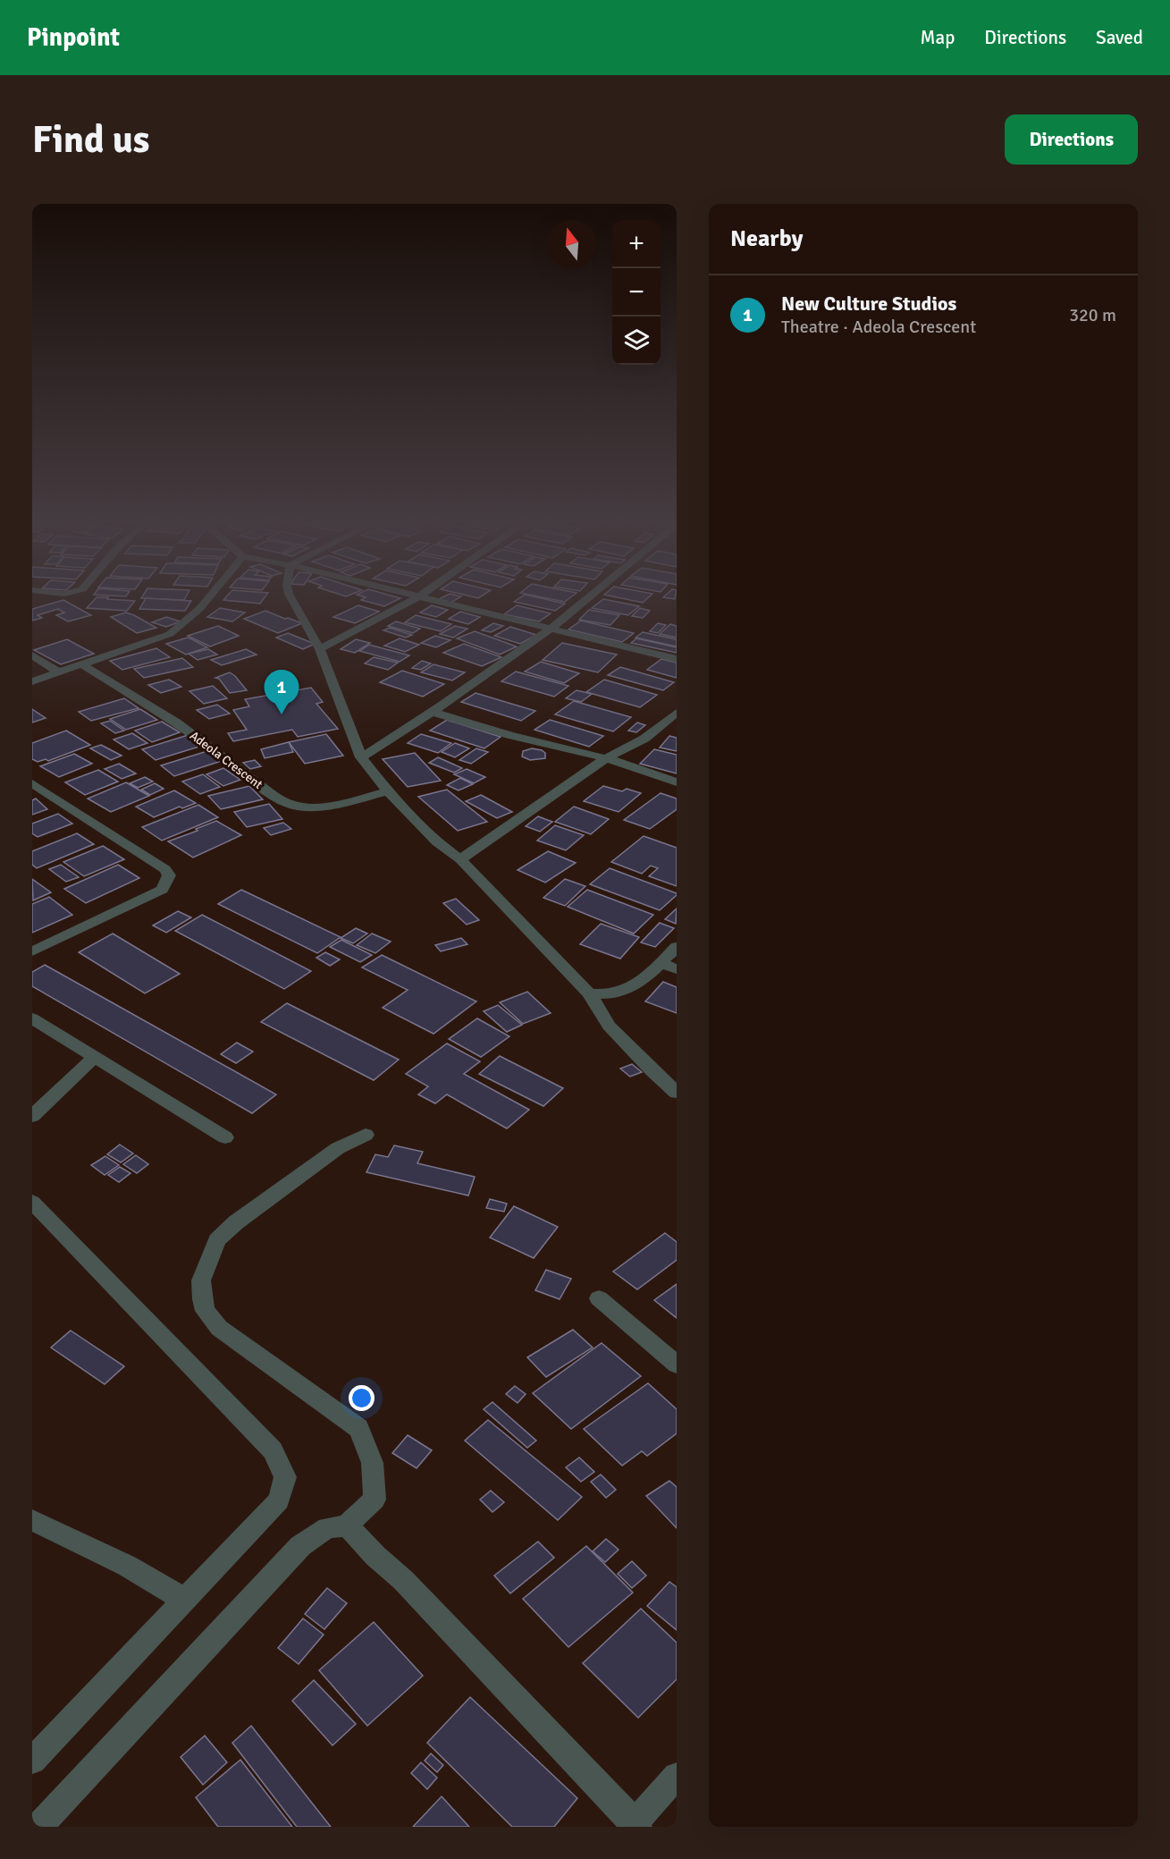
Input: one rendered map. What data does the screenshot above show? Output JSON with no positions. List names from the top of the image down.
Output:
{
  "streets": {
    "street": ["Adeola Crescent"]
  },
  "north": "top",
  "page": {
    "header": "Pinpoint",
    "nav": ["Map", "Directions", "Saved"],
    "buttons": "Directions",
    "title": "Find us",
    "heading": "Nearby",
    "map_buttons": ["+", "−"],
    "list": [
      {
        "mark": "1",
        "name": "New Culture Studios",
        "note": "Theatre · Adeola Crescent",
        "value": "320 m"
      }
    ],
    "pins": "1"
  }
}
